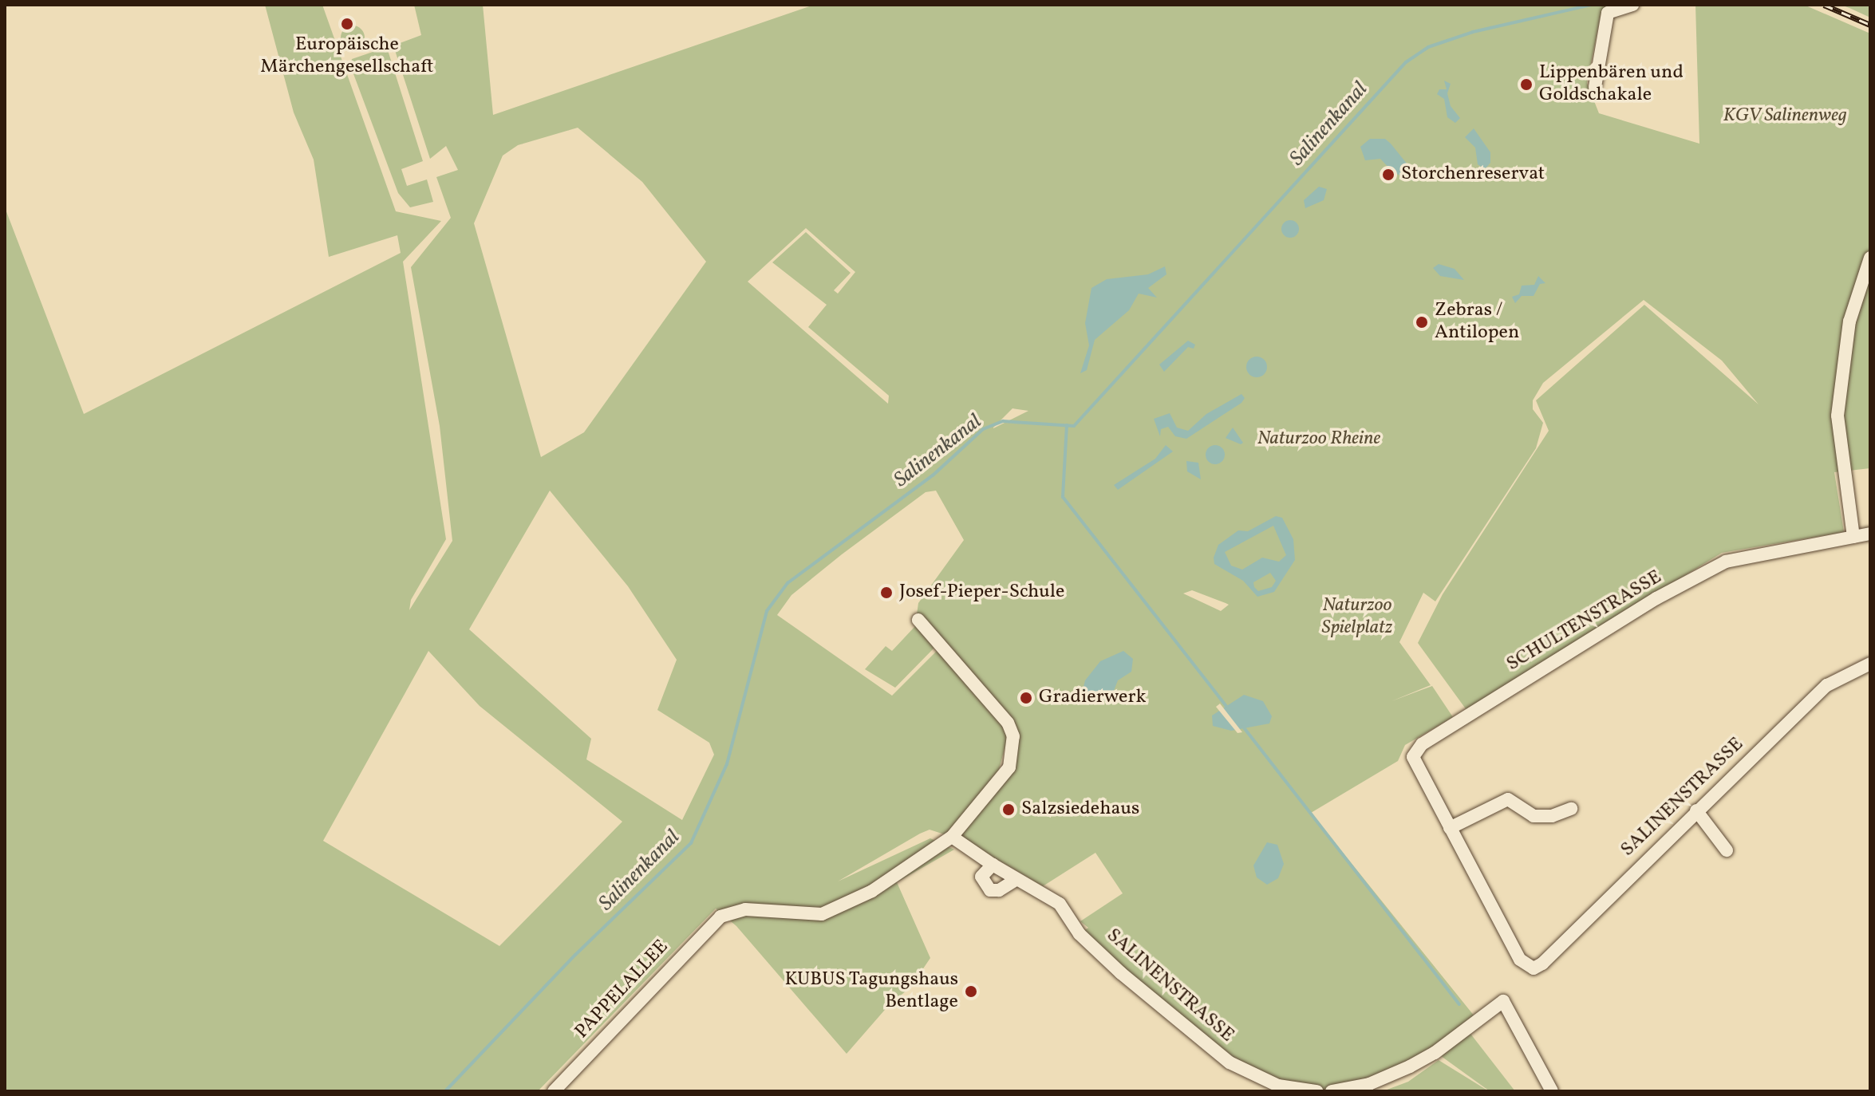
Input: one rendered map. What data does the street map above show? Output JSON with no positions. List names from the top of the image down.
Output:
{
  "streets": {
    "street": ["SCHULTENSTRASSE", "SALINENSTRASSE", "PAPPELALLEE"]
  },
  "crossings": [
    ["SCHULTENSTRASSE", "SALINENSTRASSE"],
    ["SALINENSTRASSE", "PAPPELALLEE"]
  ],
  "water": ["Salinenkanal"],
  "parks": ["KGV Salinenweg", "Naturzoo Rheine", "Naturzoo Spielplatz"],
  "places": [
    "Europäische Märchengesellschaft",
    "Lippenbären und Goldschakale",
    "Storchenreservat",
    "Zebras / Antilopen",
    "Josef-Pieper-Schule",
    "Gradierwerk",
    "Salzsiedehaus",
    "KUBUS Tagungshaus Bentlage"
  ]
}
